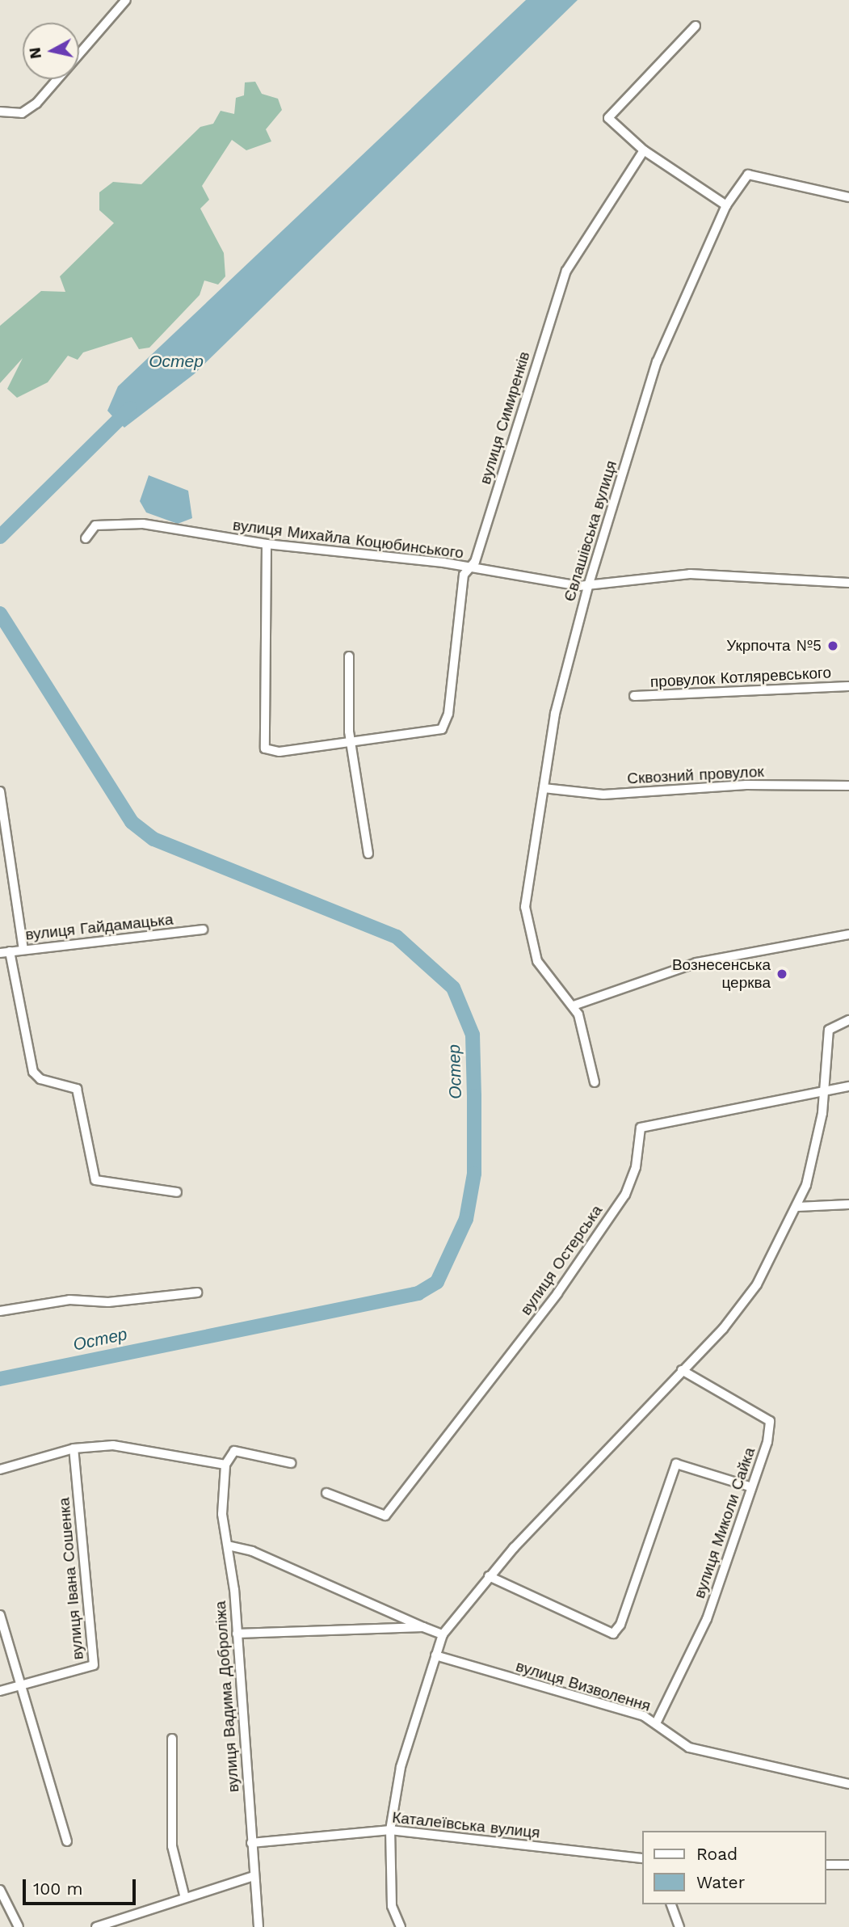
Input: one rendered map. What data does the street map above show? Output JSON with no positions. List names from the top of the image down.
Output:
{
  "streets": {
    "street": [
      "вулиця Симиренків",
      "Євлашівська вулиця",
      "вулиця Михайла Коцюбинського",
      "провулок Котляревського",
      "Сквозний провулок",
      "вулиця Гайдамацька",
      "вулиця Остерська",
      "вулиця Миколи Сайка",
      "вулиця Івана Сошенка",
      "вулиця Визволення",
      "вулиця Вадима Доброліжа",
      "Каталеївська вулиця"
    ]
  },
  "crossings": [
    ["вулиця Симиренків", "вулиця Михайла Коцюбинського"],
    ["Євлашівська вулиця", "вулиця Михайла Коцюбинського"],
    ["Євлашівська вулиця", "Сквозний провулок"],
    ["вулиця Миколи Сайка", "вулиця Визволення"],
    ["вулиця Вадима Доброліжа", "Каталеївська вулиця"]
  ],
  "water": ["Остер"],
  "places": ["Укрпочта №5", "Вознесенська церква"],
  "legend": ["Road", "Water"],
  "scale_bar": "100 m",
  "north": "left"
}
